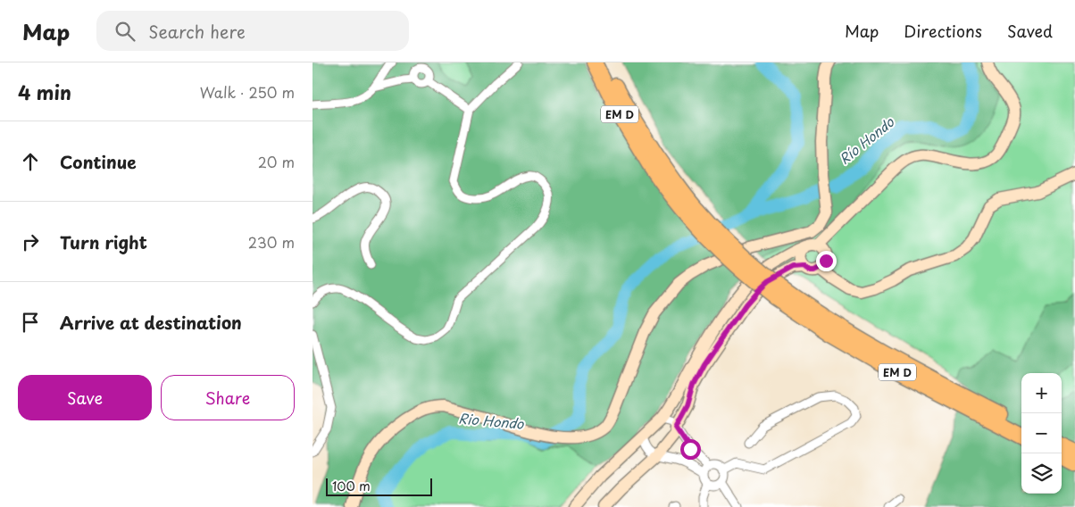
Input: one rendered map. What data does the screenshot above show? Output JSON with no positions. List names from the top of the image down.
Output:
{
  "streets": {
    "highway": ["EM D"]
  },
  "water": ["Río Hondo", "Rio Hondo"],
  "scale_bar": "100 m",
  "page": {
    "header": "Map",
    "search": "Search here",
    "nav": ["Map", "Directions", "Saved"],
    "heading": ["4 min", "Walk · 250 m"],
    "list": [
      ["Continue", "20 m"],
      ["Turn right", "230 m"],
      "Arrive at destination"
    ],
    "buttons": ["Save", "Share"],
    "map_buttons": ["+", "−"],
    "scale": "100 m"
  }
}
